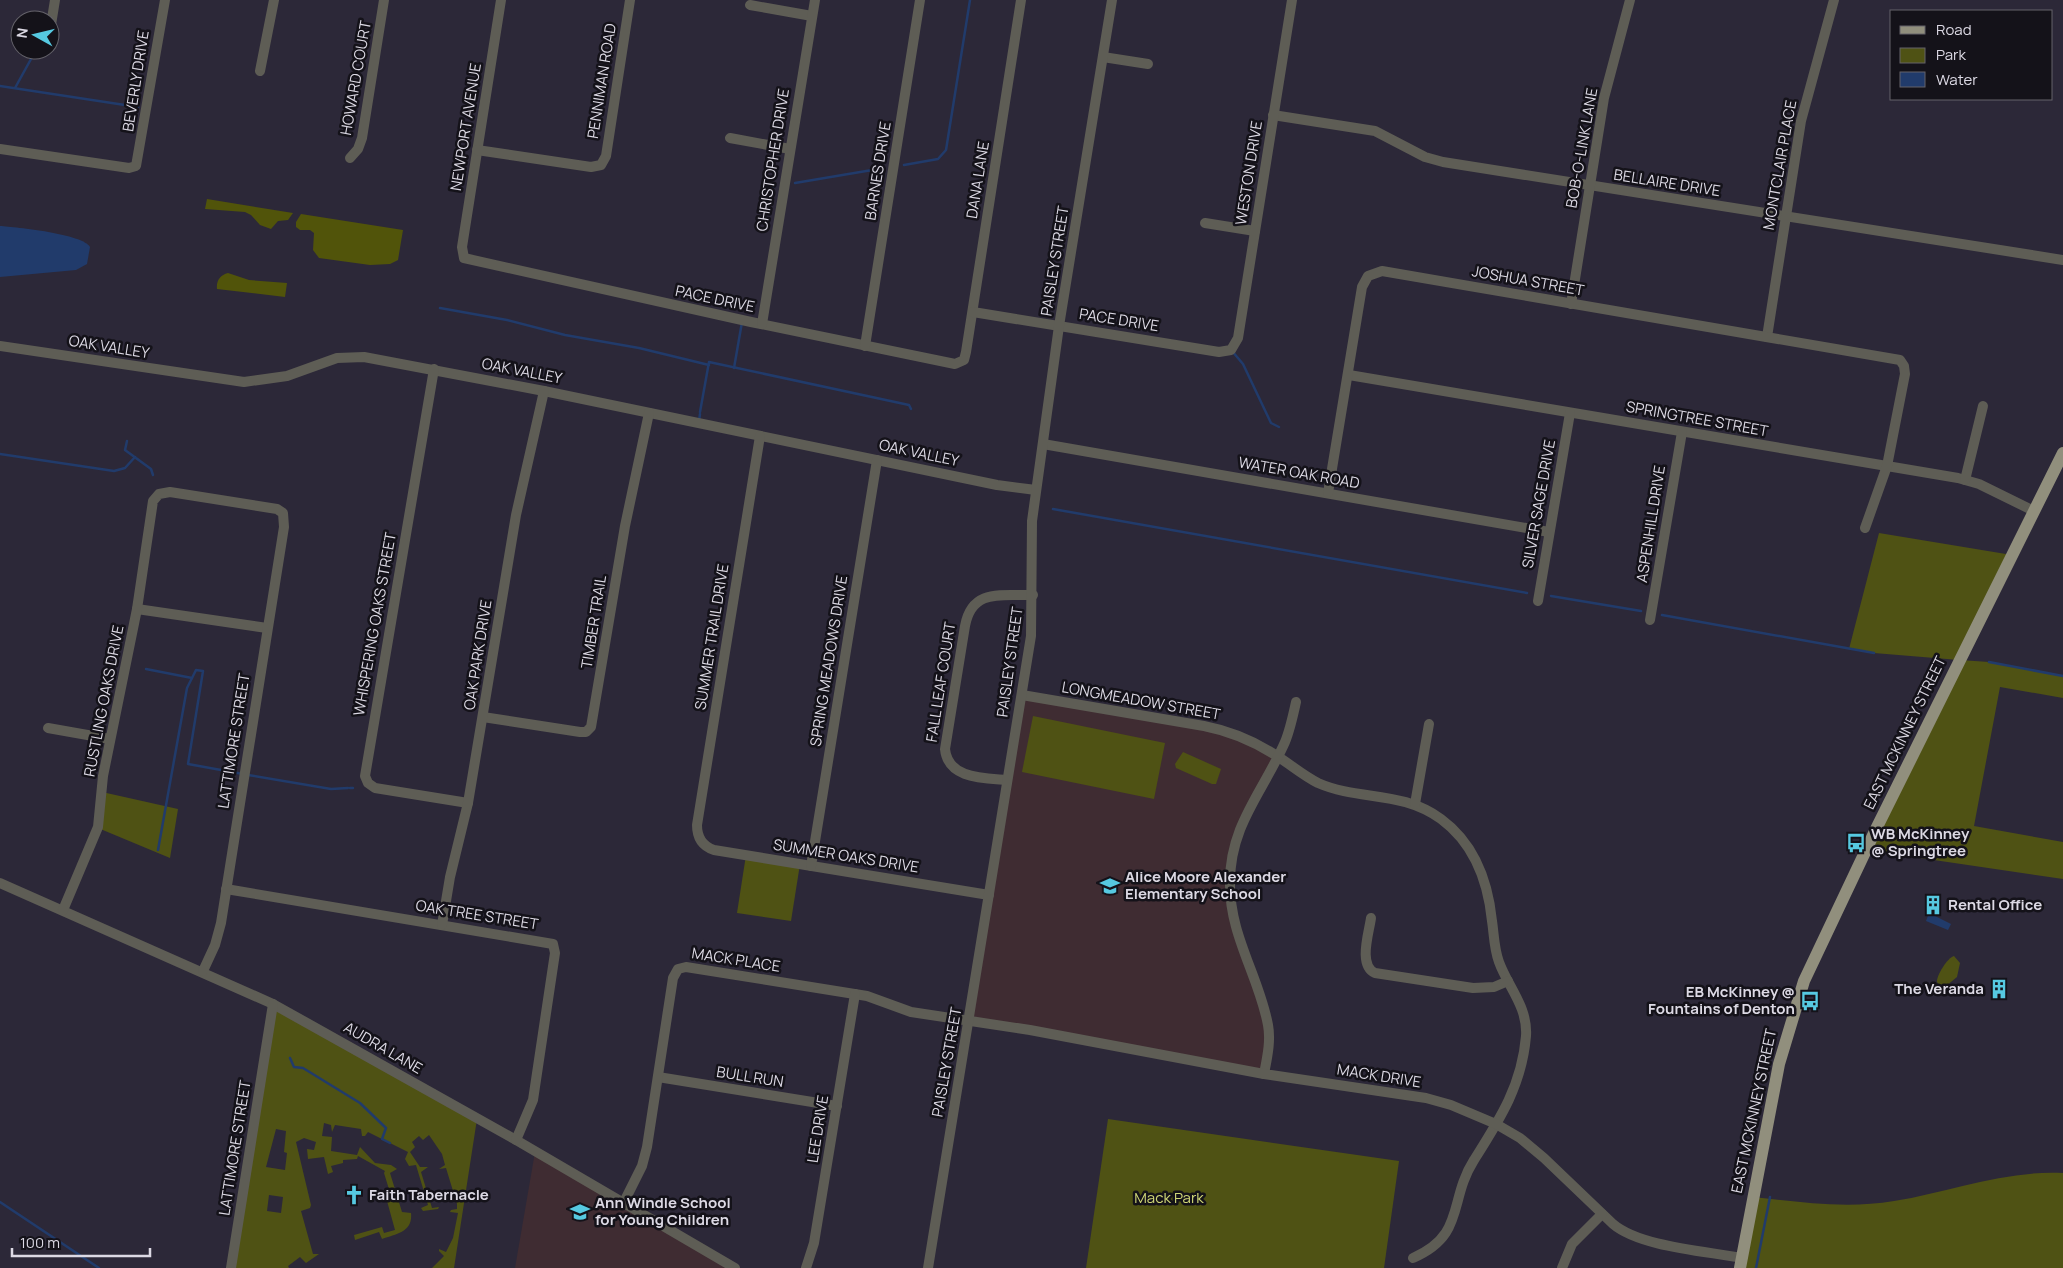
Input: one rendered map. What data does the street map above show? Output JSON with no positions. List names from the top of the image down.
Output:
{
  "streets": {
    "main road": ["EAST MCKINNEY STREET"],
    "street": [
      "HOWARD COURT",
      "BEVERLY DRIVE",
      "PENNIMAN ROAD",
      "NEWPORT AVENUE",
      "BOB-O-LINK LANE",
      "CHRISTOPHER DRIVE",
      "MONTCLAIR PLACE",
      "BARNES DRIVE",
      "WESTON DRIVE",
      "DANA LANE",
      "BELLAIRE DRIVE",
      "PAISLEY STREET",
      "JOSHUA STREET",
      "PACE DRIVE",
      "OAK VALLEY",
      "SPRINGTREE STREET",
      "WATER OAK ROAD",
      "SILVER SAGE DRIVE",
      "ASPENHILL DRIVE",
      "TIMBER TRAIL",
      "WHISPERING OAKS STREET",
      "SUMMER TRAIL DRIVE",
      "OAK PARK DRIVE",
      "SPRING MEADOWS DRIVE",
      "FALL LEAF COURT",
      "RUSTLING OAKS DRIVE",
      "LONGMEADOW STREET",
      "LATTIMORE STREET",
      "SUMMER OAKS DRIVE",
      "OAK TREE STREET",
      "MACK PLACE",
      "AUDRA LANE",
      "MACK DRIVE",
      "BULL RUN",
      "LEE DRIVE"
    ]
  },
  "crossings": [
    ["PENNIMAN ROAD", "NEWPORT AVENUE"],
    ["NEWPORT AVENUE", "PACE DRIVE"],
    ["BOB-O-LINK LANE", "BELLAIRE DRIVE"],
    ["BOB-O-LINK LANE", "JOSHUA STREET"],
    ["CHRISTOPHER DRIVE", "PACE DRIVE"],
    ["MONTCLAIR PLACE", "BELLAIRE DRIVE"],
    ["MONTCLAIR PLACE", "JOSHUA STREET"],
    ["BARNES DRIVE", "PACE DRIVE"],
    ["WESTON DRIVE", "BELLAIRE DRIVE"],
    ["WESTON DRIVE", "PACE DRIVE"],
    ["DANA LANE", "PACE DRIVE"],
    ["PAISLEY STREET", "PACE DRIVE"],
    ["PAISLEY STREET", "OAK VALLEY"],
    ["PAISLEY STREET", "WATER OAK ROAD"],
    ["PAISLEY STREET", "FALL LEAF COURT"],
    ["PAISLEY STREET", "LONGMEADOW STREET"],
    ["PAISLEY STREET", "SUMMER OAKS DRIVE"],
    ["PAISLEY STREET", "MACK PLACE"],
    ["PAISLEY STREET", "MACK DRIVE"],
    ["JOSHUA STREET", "SPRINGTREE STREET"],
    ["JOSHUA STREET", "WATER OAK ROAD"],
    ["OAK VALLEY", "TIMBER TRAIL"],
    ["OAK VALLEY", "WHISPERING OAKS STREET"],
    ["OAK VALLEY", "SUMMER TRAIL DRIVE"],
    ["OAK VALLEY", "OAK PARK DRIVE"],
    ["OAK VALLEY", "SPRING MEADOWS DRIVE"],
    ["SPRINGTREE STREET", "SILVER SAGE DRIVE"],
    ["SPRINGTREE STREET", "ASPENHILL DRIVE"],
    ["SPRINGTREE STREET", "EAST MCKINNEY STREET"],
    ["WATER OAK ROAD", "SILVER SAGE DRIVE"],
    ["TIMBER TRAIL", "OAK PARK DRIVE"],
    ["WHISPERING OAKS STREET", "OAK PARK DRIVE"],
    ["SUMMER TRAIL DRIVE", "SUMMER OAKS DRIVE"],
    ["OAK PARK DRIVE", "OAK TREE STREET"],
    ["SPRING MEADOWS DRIVE", "SUMMER OAKS DRIVE"],
    ["RUSTLING OAKS DRIVE", "LATTIMORE STREET"],
    ["RUSTLING OAKS DRIVE", "AUDRA LANE"],
    ["LONGMEADOW STREET", "MACK DRIVE"],
    ["EAST MCKINNEY STREET", "MACK DRIVE"],
    ["LATTIMORE STREET", "OAK TREE STREET"],
    ["LATTIMORE STREET", "AUDRA LANE"],
    ["OAK TREE STREET", "AUDRA LANE"],
    ["MACK PLACE", "AUDRA LANE"],
    ["MACK PLACE", "MACK DRIVE"],
    ["MACK PLACE", "BULL RUN"],
    ["MACK PLACE", "LEE DRIVE"],
    ["BULL RUN", "LEE DRIVE"]
  ],
  "parks": ["Mack Park"],
  "places": {
    "bus stop": ["WB McKinney @ Springtree", "EB McKinney @ Fountains of Denton"],
    "school or university": ["Alice Moore Alexander Elementary School", "Ann Windle School for Young Children"],
    "building": ["Rental Office", "The Veranda"],
    "church": ["Faith Tabernacle"]
  },
  "legend": ["Road", "Park", "Water"],
  "scale_bar": "100 m",
  "north": "left"
}
